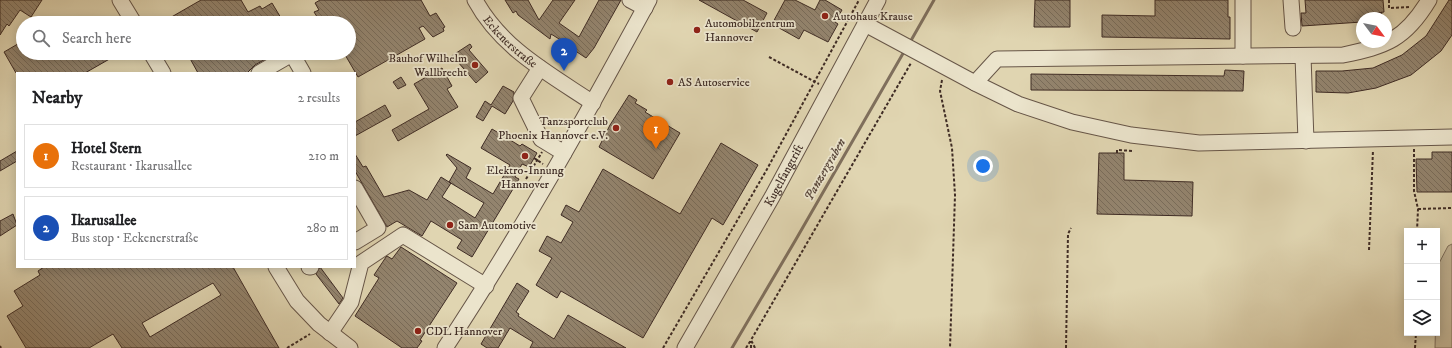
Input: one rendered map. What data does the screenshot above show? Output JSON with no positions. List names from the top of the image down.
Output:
{
  "streets": {
    "street": ["Eckenerstraße", "Kugelfangtrift"]
  },
  "water": ["Panzergraben"],
  "places": [
    "Autohaus Krause",
    "Automobilzentrum Hannover",
    "Bauhof Wilhelm Wallbrecht",
    "AS Autoservice",
    "Tanzsportclub Phoenix Hannover e.V.",
    "Elektro-Innung Hannover",
    "Sam Automotive",
    "CDL Hannover"
  ],
  "north": "bottom right",
  "page": {
    "search": "Search here",
    "pins": ["2", "1"],
    "heading": ["Nearby", "2 results"],
    "list": [
      {
        "mark": "1",
        "name": "Hotel Stern",
        "note": "Restaurant · Ikarusallee",
        "value": "210 m"
      },
      {
        "mark": "2",
        "name": "Ikarusallee",
        "note": "Bus stop · Eckenerstraße",
        "value": "280 m"
      }
    ],
    "map_buttons": ["+", "−"]
  }
}
